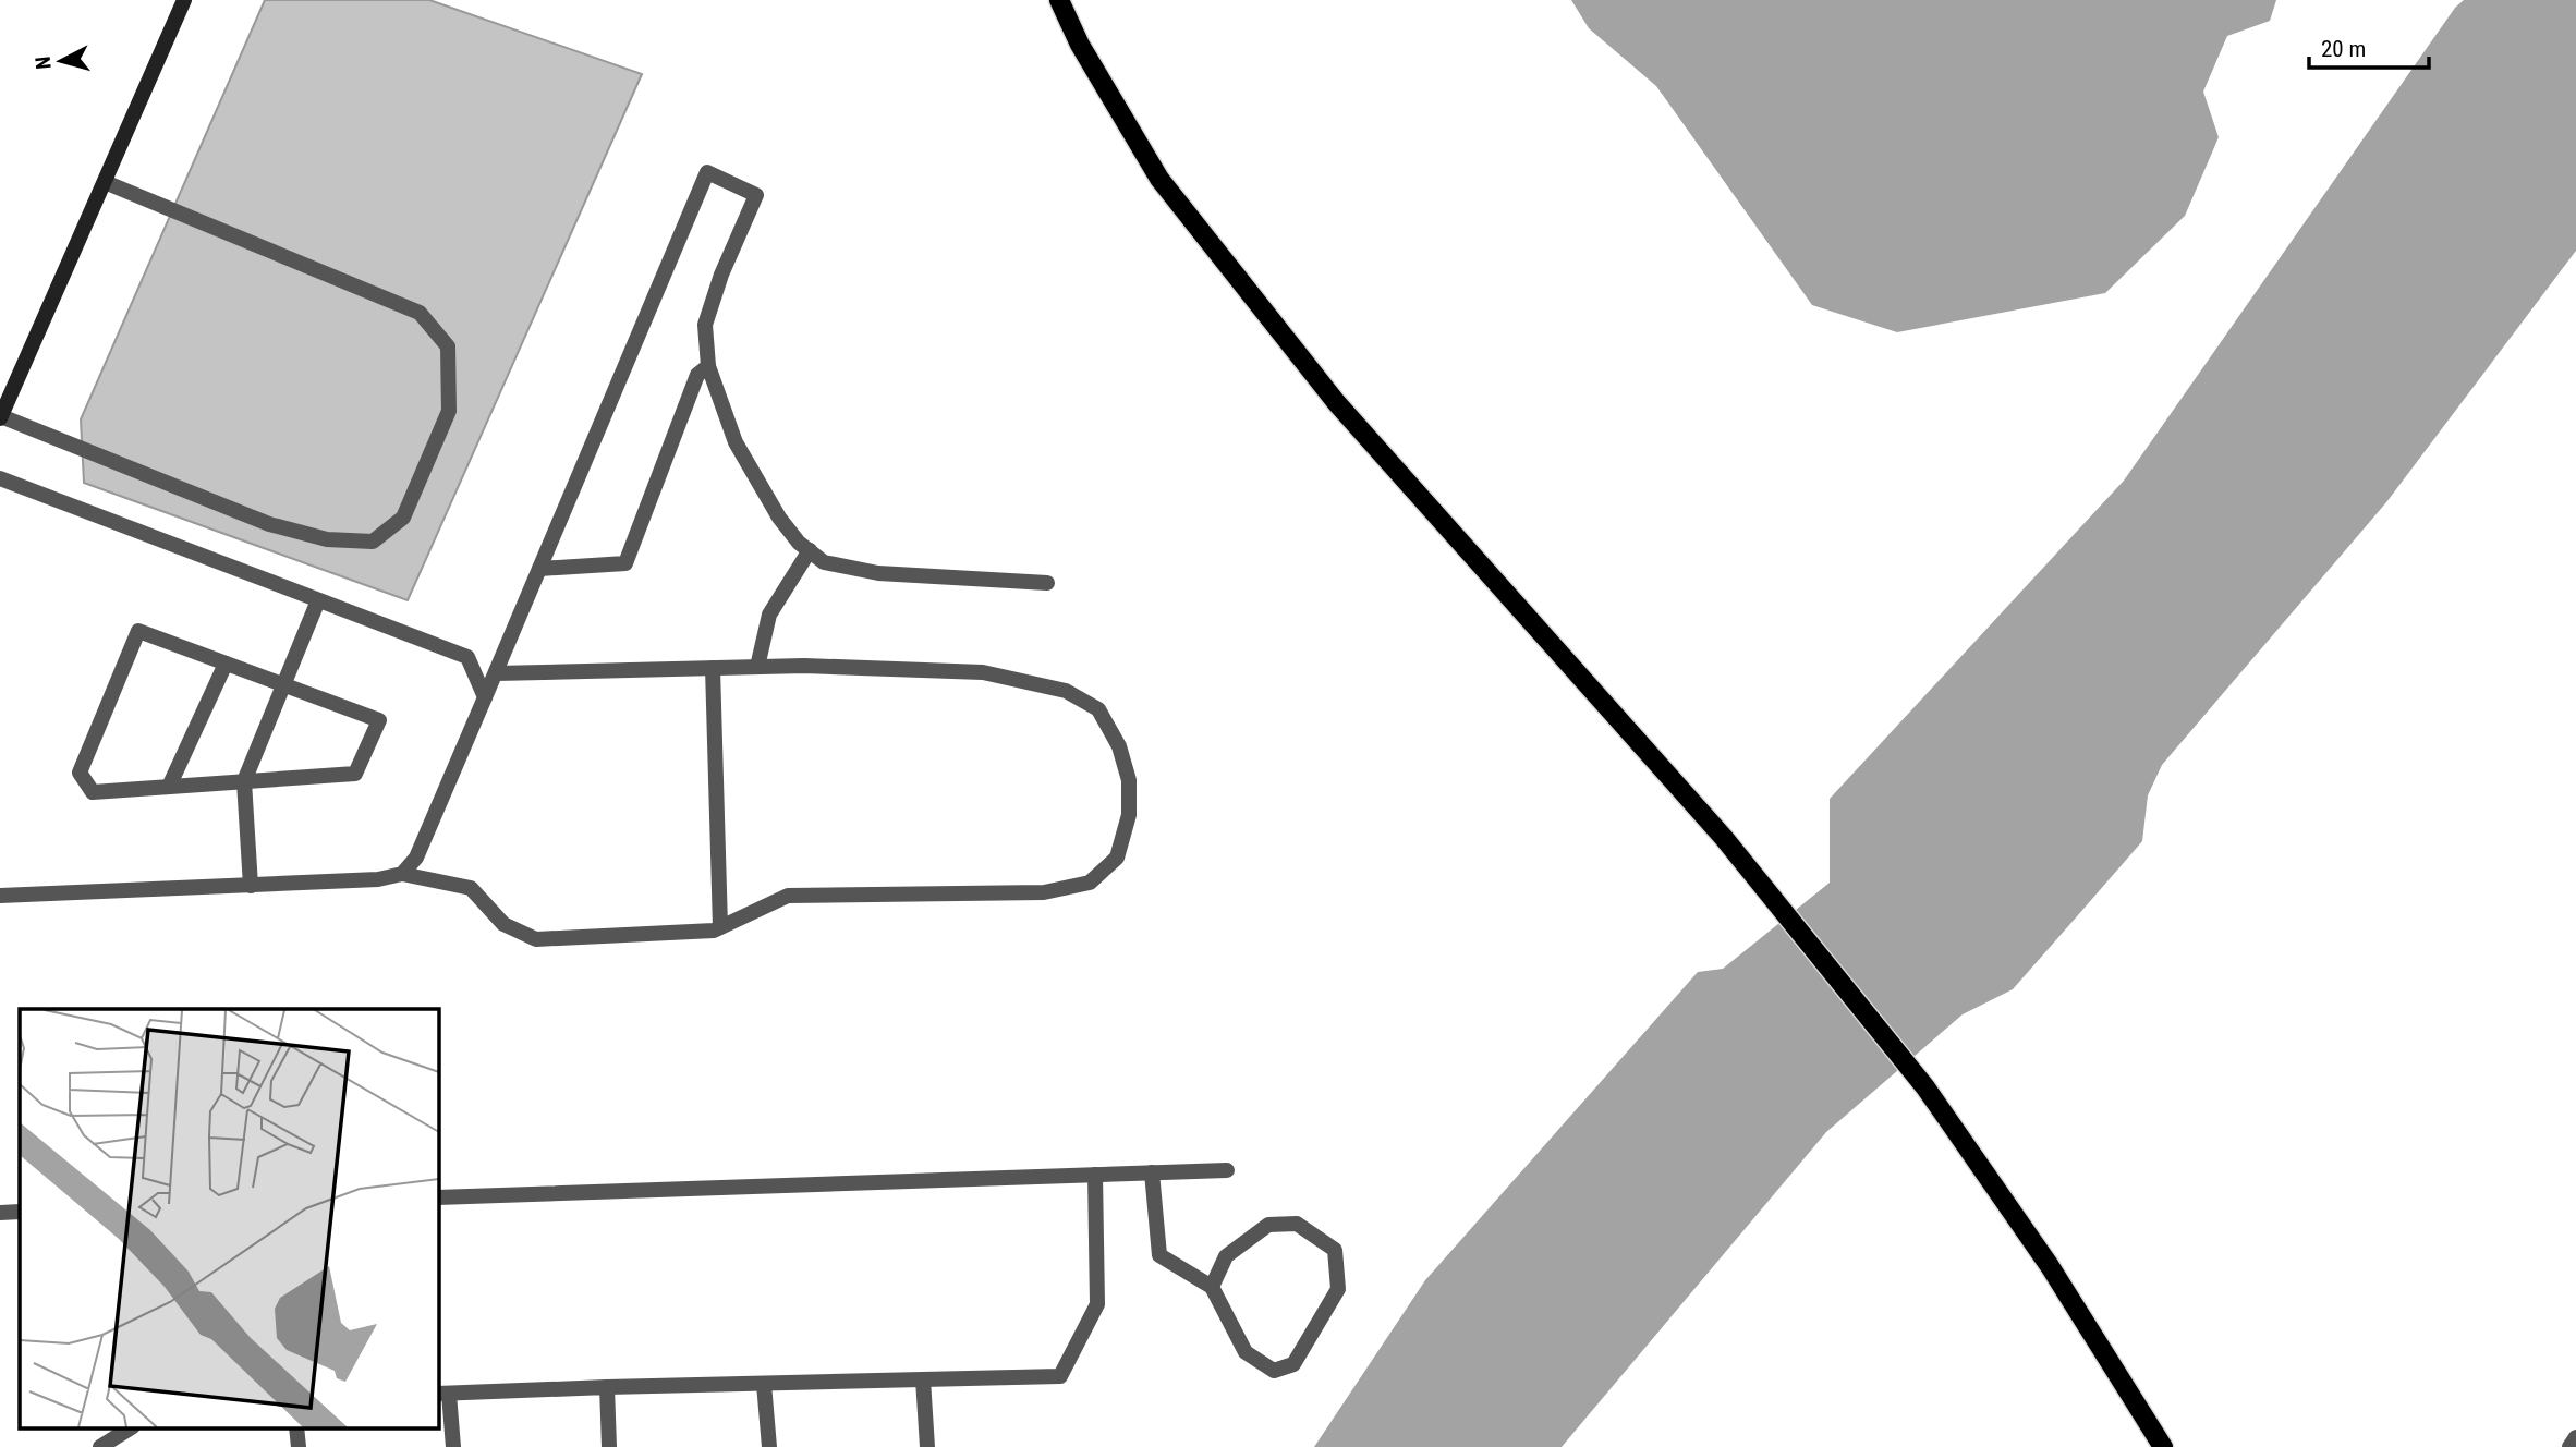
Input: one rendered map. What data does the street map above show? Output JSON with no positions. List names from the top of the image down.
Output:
{
  "scale_bar": "20 m",
  "north": "left"
}
